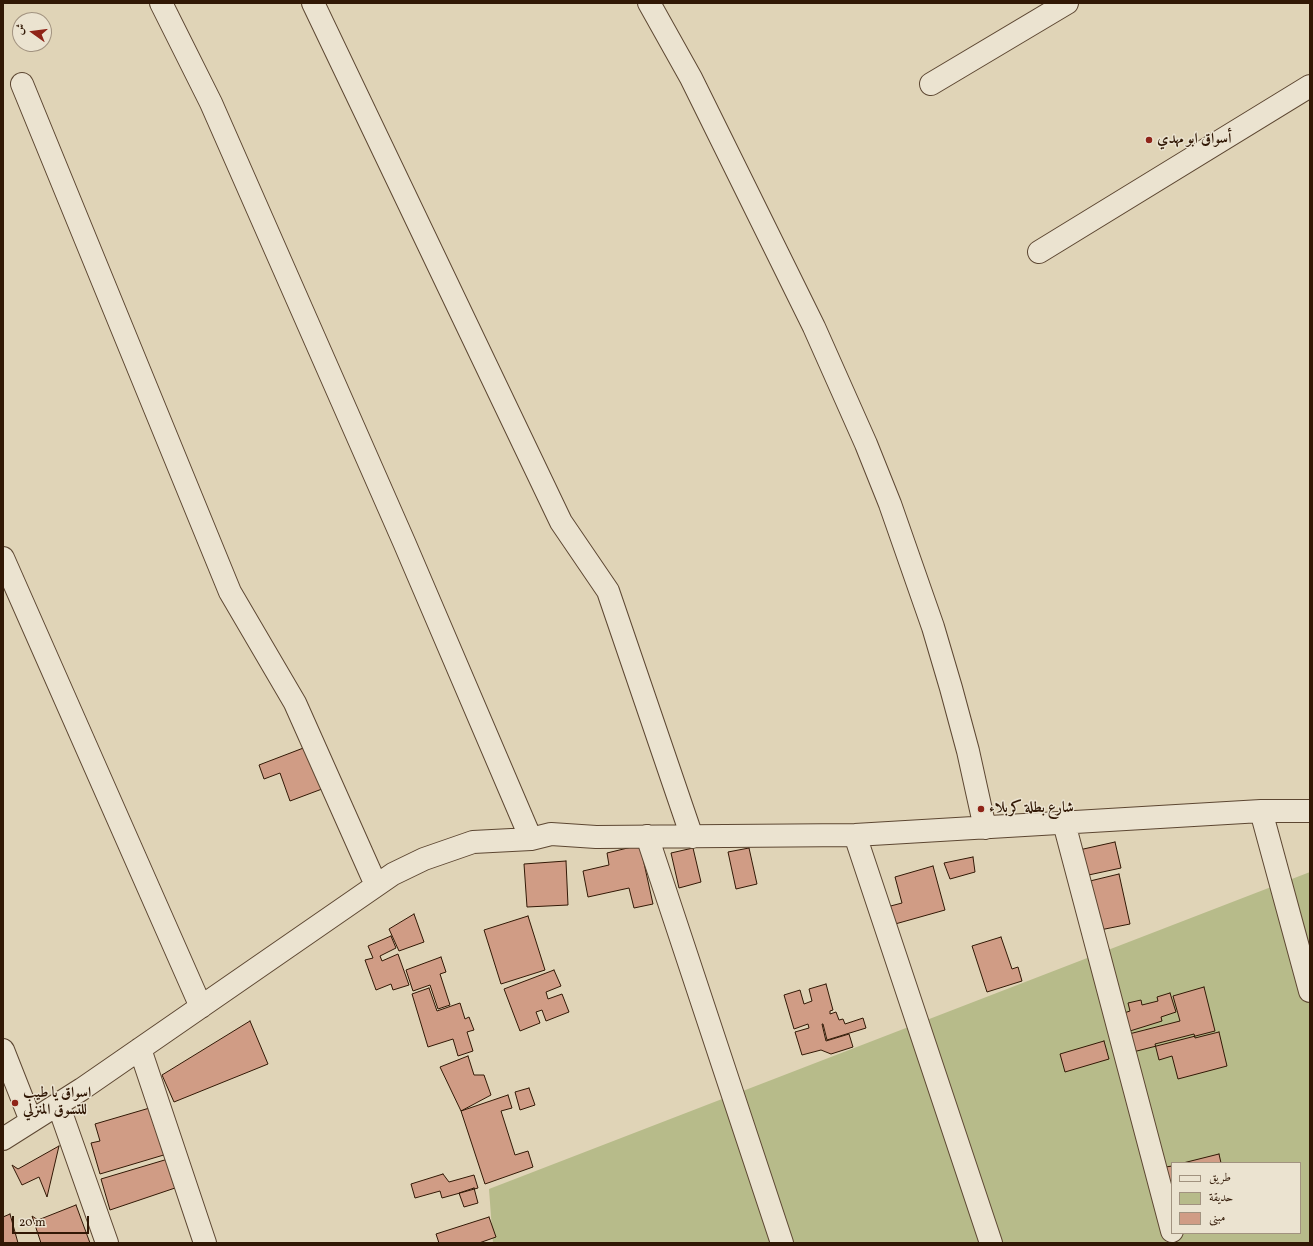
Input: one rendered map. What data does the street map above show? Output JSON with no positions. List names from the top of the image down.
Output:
{
  "places": ["أسواق ابو مهدي", "شارع بطلة كربلاء", "اسواق يا طيب للتسوق المنزلي"],
  "legend": ["طريق", "حديقة", "مبنى"],
  "scale_bar": "20 m",
  "north": "left"
}
